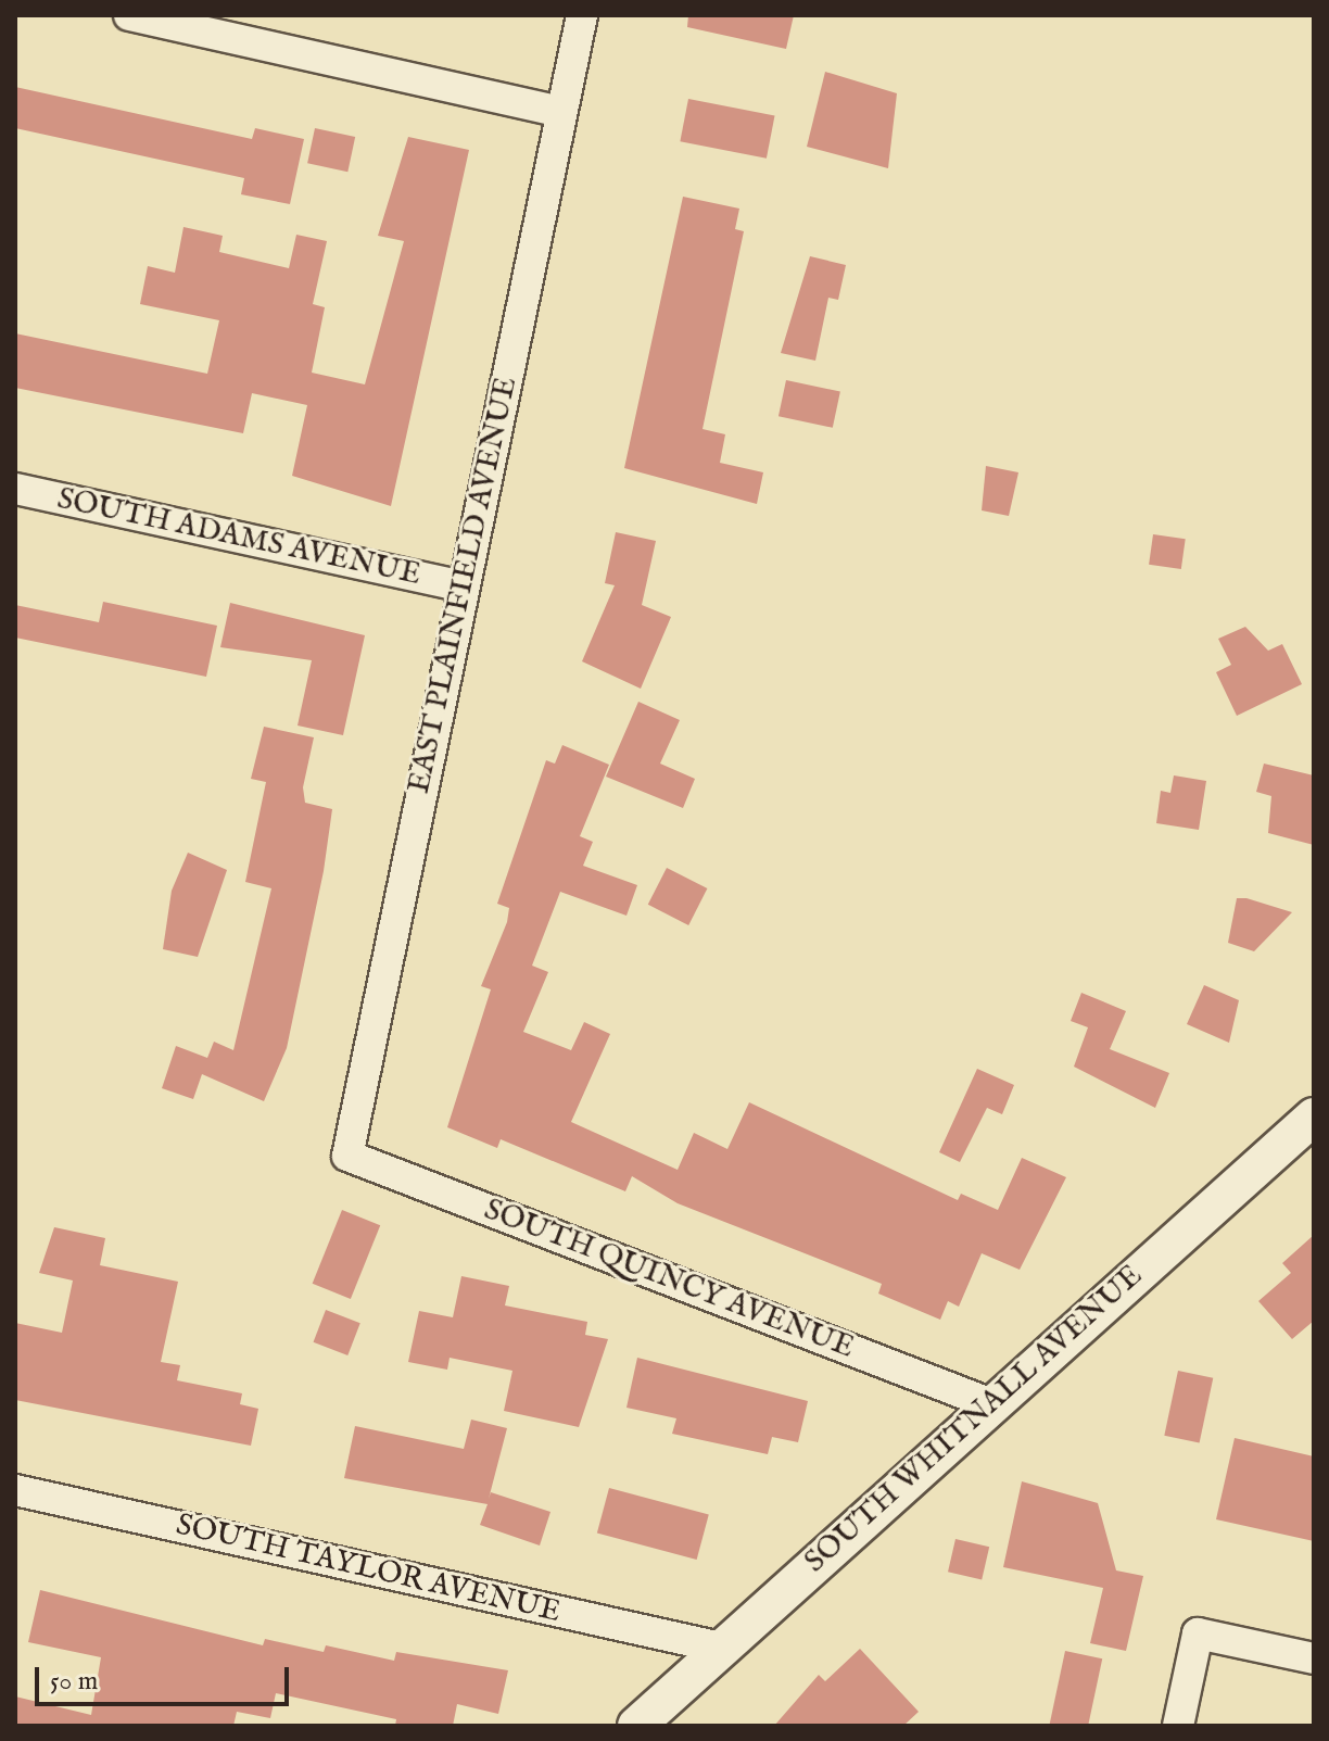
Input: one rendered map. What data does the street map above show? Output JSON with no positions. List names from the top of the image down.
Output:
{
  "streets": {
    "street": [
      "SOUTH ADAMS AVENUE",
      "EAST PLAINFIELD AVENUE",
      "SOUTH QUINCY AVENUE",
      "SOUTH WHITNALL AVENUE",
      "SOUTH TAYLOR AVENUE"
    ]
  },
  "crossings": [
    ["SOUTH ADAMS AVENUE", "EAST PLAINFIELD AVENUE"],
    ["EAST PLAINFIELD AVENUE", "SOUTH QUINCY AVENUE"],
    ["SOUTH QUINCY AVENUE", "SOUTH WHITNALL AVENUE"],
    ["SOUTH WHITNALL AVENUE", "SOUTH TAYLOR AVENUE"]
  ],
  "scale_bar": "50 m"
}
